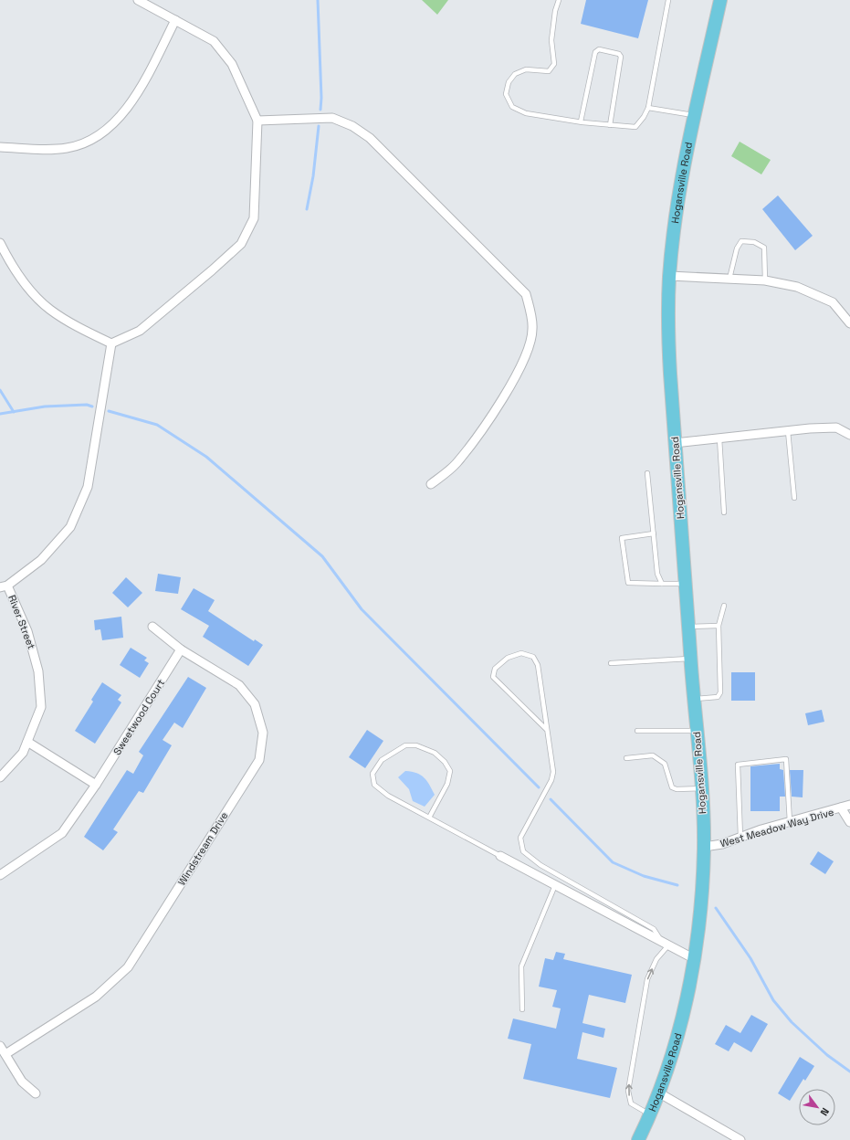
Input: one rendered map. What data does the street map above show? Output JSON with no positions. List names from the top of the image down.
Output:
{
  "streets": {
    "main road": ["Hogansville Road"],
    "street": [
      "River Street",
      "Sweetwood Court",
      "West Meadow Way Drive",
      "Windstream Drive"
    ]
  },
  "crossings": [
    ["Hogansville Road", "West Meadow Way Drive"],
    ["Sweetwood Court", "Windstream Drive"]
  ],
  "north": "bottom right"
}
